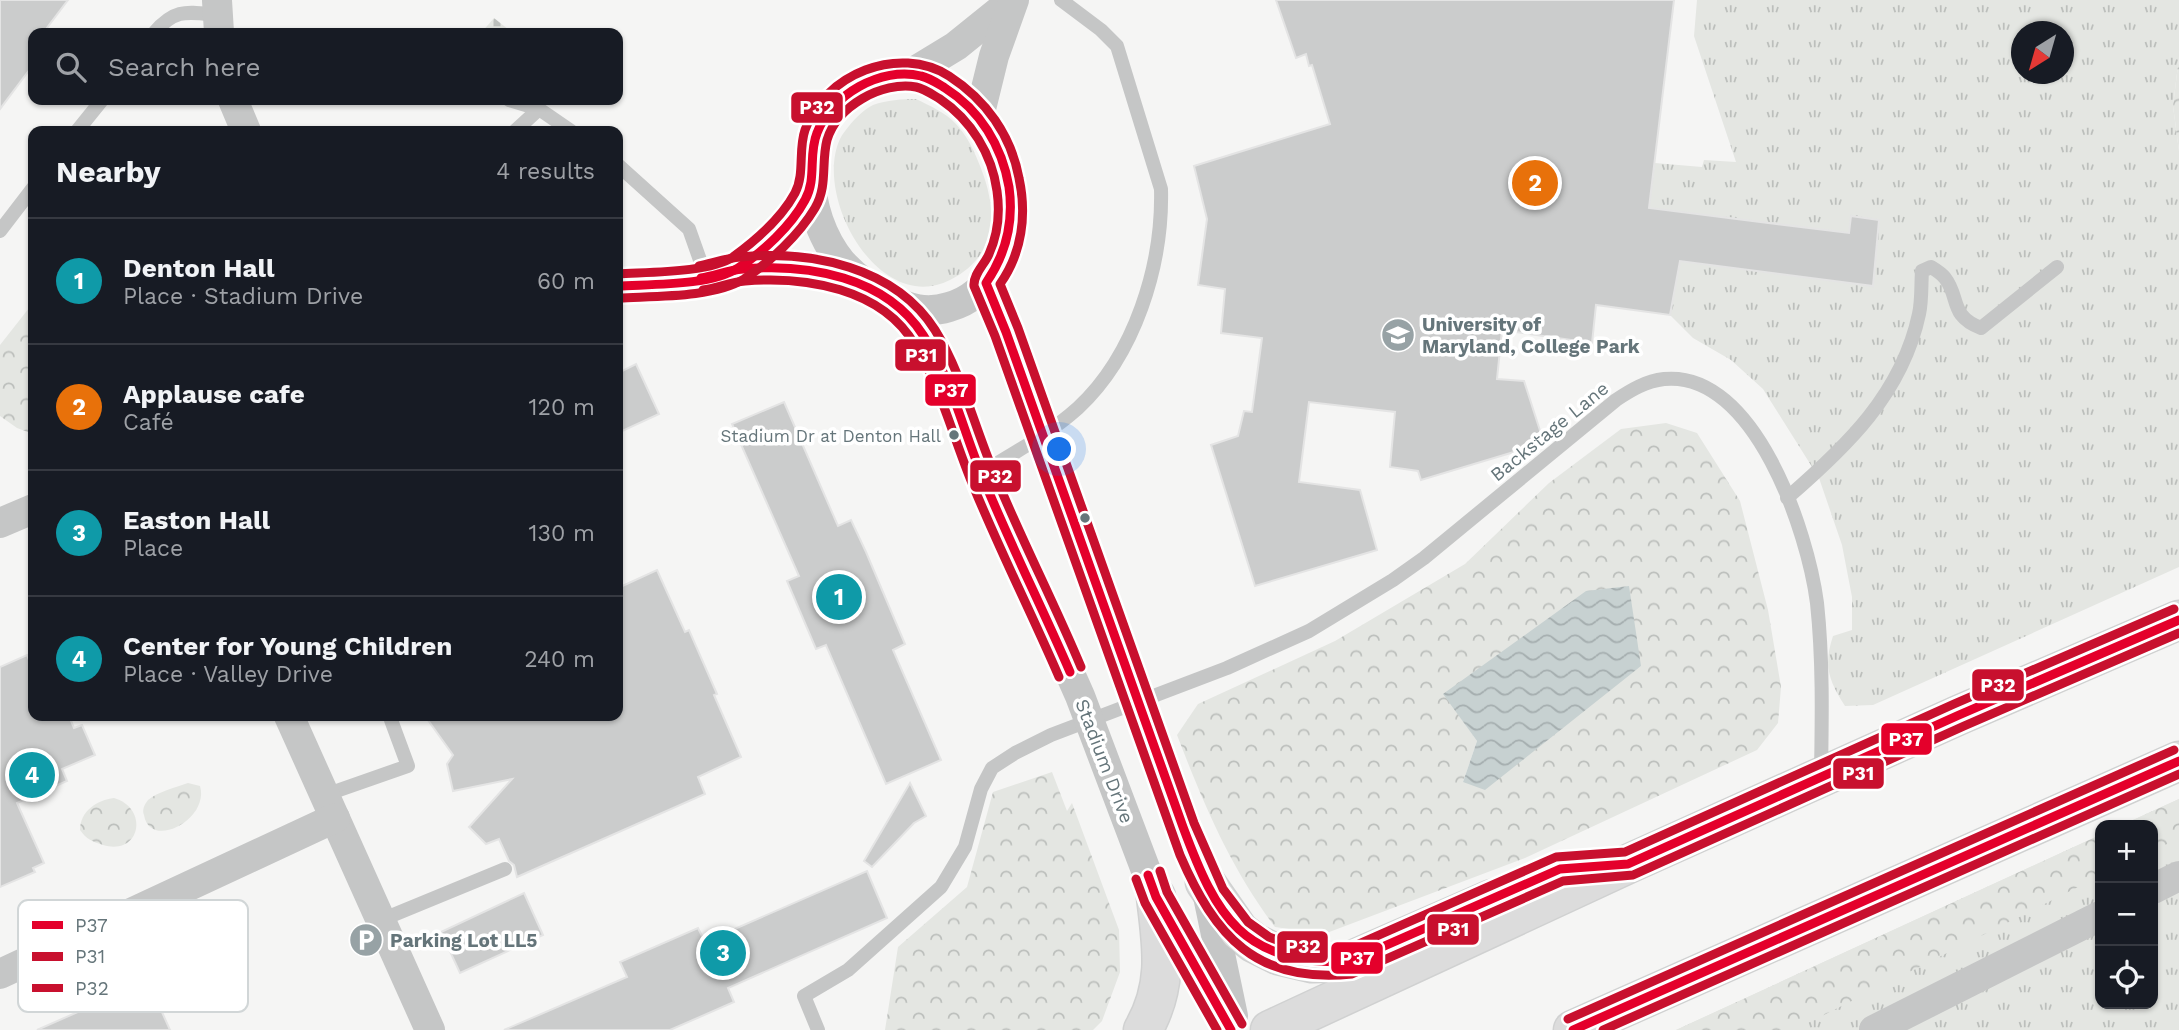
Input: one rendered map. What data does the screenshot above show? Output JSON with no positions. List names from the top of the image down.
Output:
{
  "streets": {
    "street": ["Stadium Drive"],
    "lane": ["Backstage Lane"]
  },
  "crossings": [
    ["Backstage Lane", "Stadium Drive"]
  ],
  "places": {
    "school or university": ["University of Maryland, College Park"],
    "other": ["Stadium Dr at Denton Hall"],
    "parking": ["Parking Lot LL5"]
  },
  "lines": ["transit line P32", "transit line P37", "transit line P31"],
  "legend": ["P37", "P31", "P32"],
  "north": "bottom left",
  "page": {
    "search": "Search here",
    "heading": ["Nearby", "4 results"],
    "pins": [
      "2",
      "1",
      "4",
      "3"
    ],
    "list": [
      {
        "mark": "1",
        "name": "Denton Hall",
        "note": "Place · Stadium Drive",
        "value": "60 m"
      },
      {
        "mark": "2",
        "name": "Applause cafe",
        "note": "Café",
        "value": "120 m"
      },
      {
        "mark": "3",
        "name": "Easton Hall",
        "note": "Place",
        "value": "130 m"
      },
      {
        "mark": "4",
        "name": "Center for Young Children",
        "note": "Place · Valley Drive",
        "value": "240 m"
      }
    ],
    "map_buttons": ["+", "−"]
  }
}
